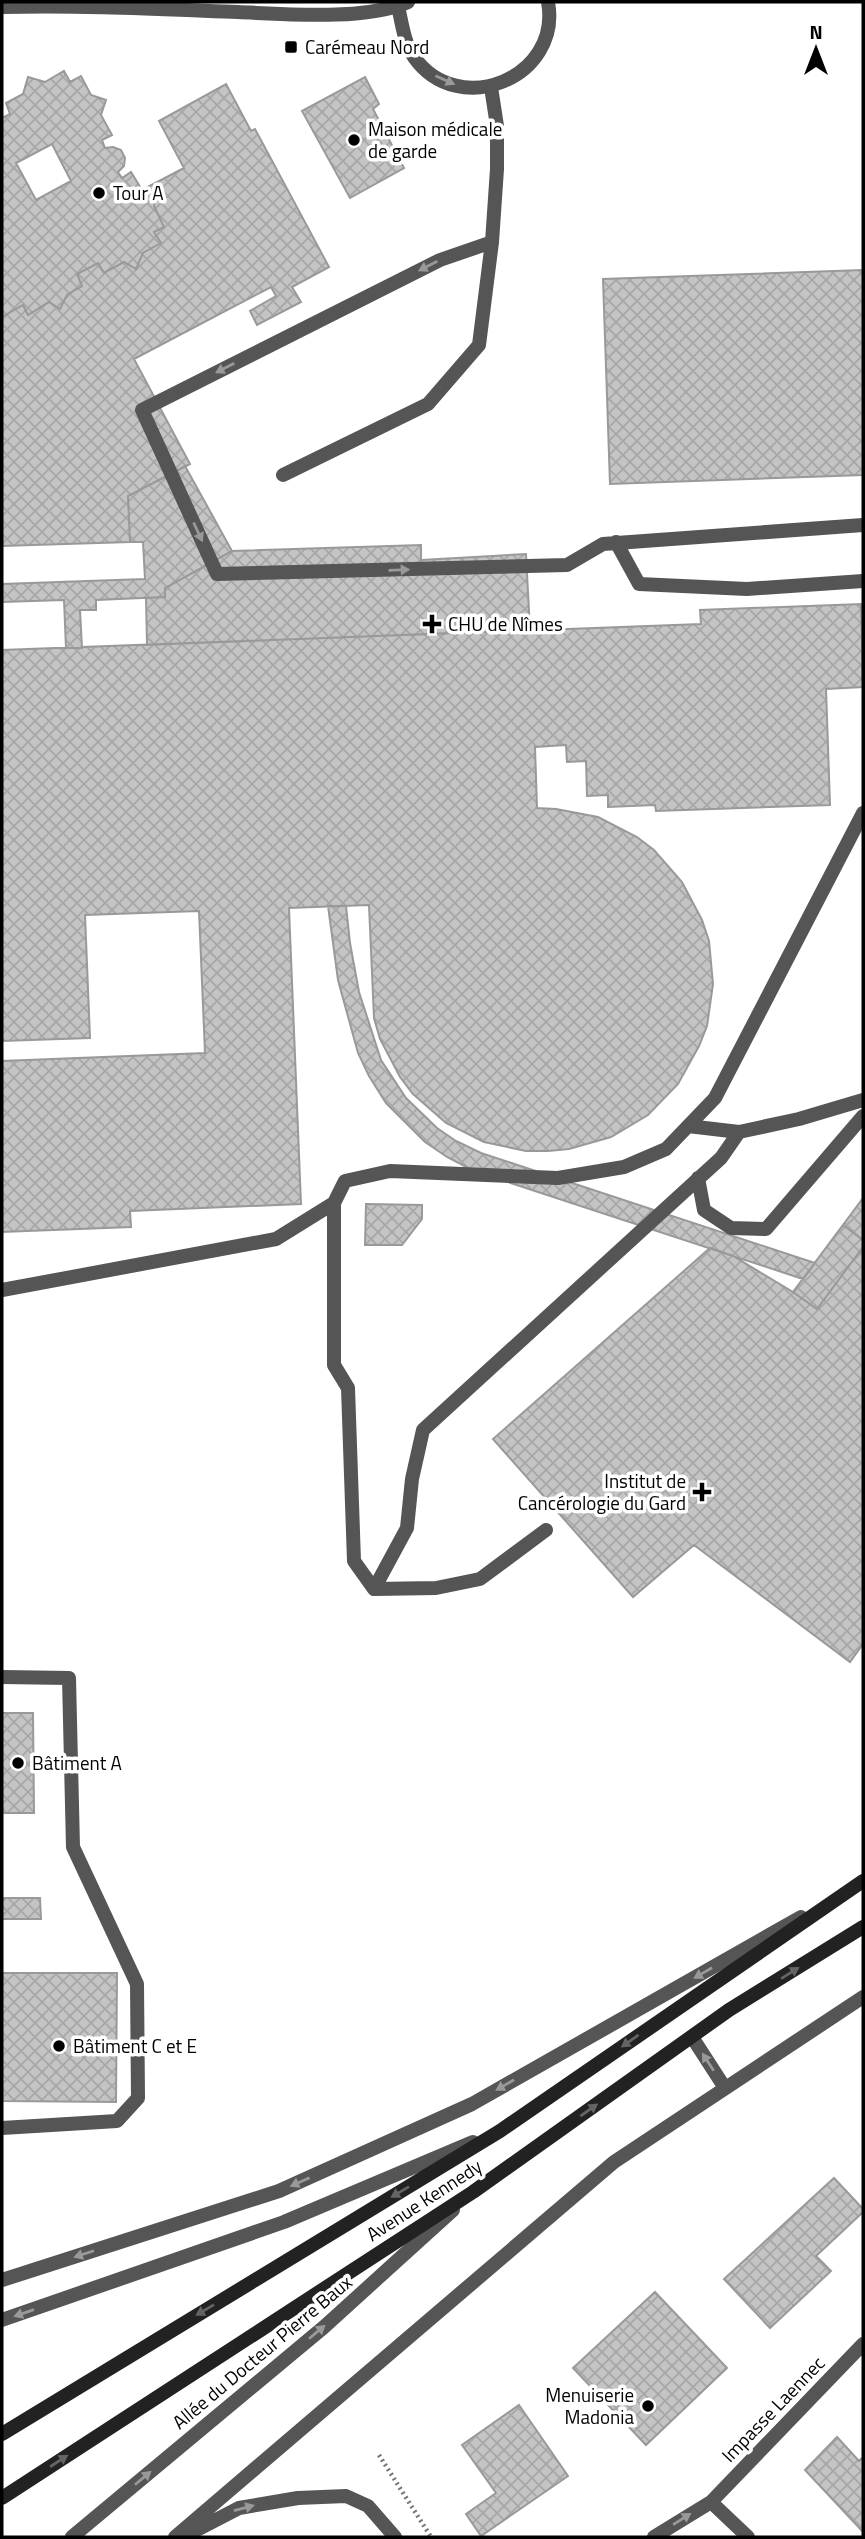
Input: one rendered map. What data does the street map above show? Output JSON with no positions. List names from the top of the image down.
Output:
{
  "streets": {
    "main road": ["Avenue Kennedy"],
    "street": ["Allée du Docteur Pierre Baux", "Impasse Laennec"]
  },
  "crossings": [
    ["Avenue Kennedy", "Allée du Docteur Pierre Baux"]
  ],
  "places": {
    "transit": ["Carémeau Nord"],
    "other": [
      "Maison médicale de garde",
      "Tour A",
      "Bâtiment A",
      "Bâtiment C et E",
      "Menuiserie Madonia"
    ],
    "health": ["CHU de Nîmes", "Institut de Cancérologie du Gard"]
  },
  "north": "top"
}
